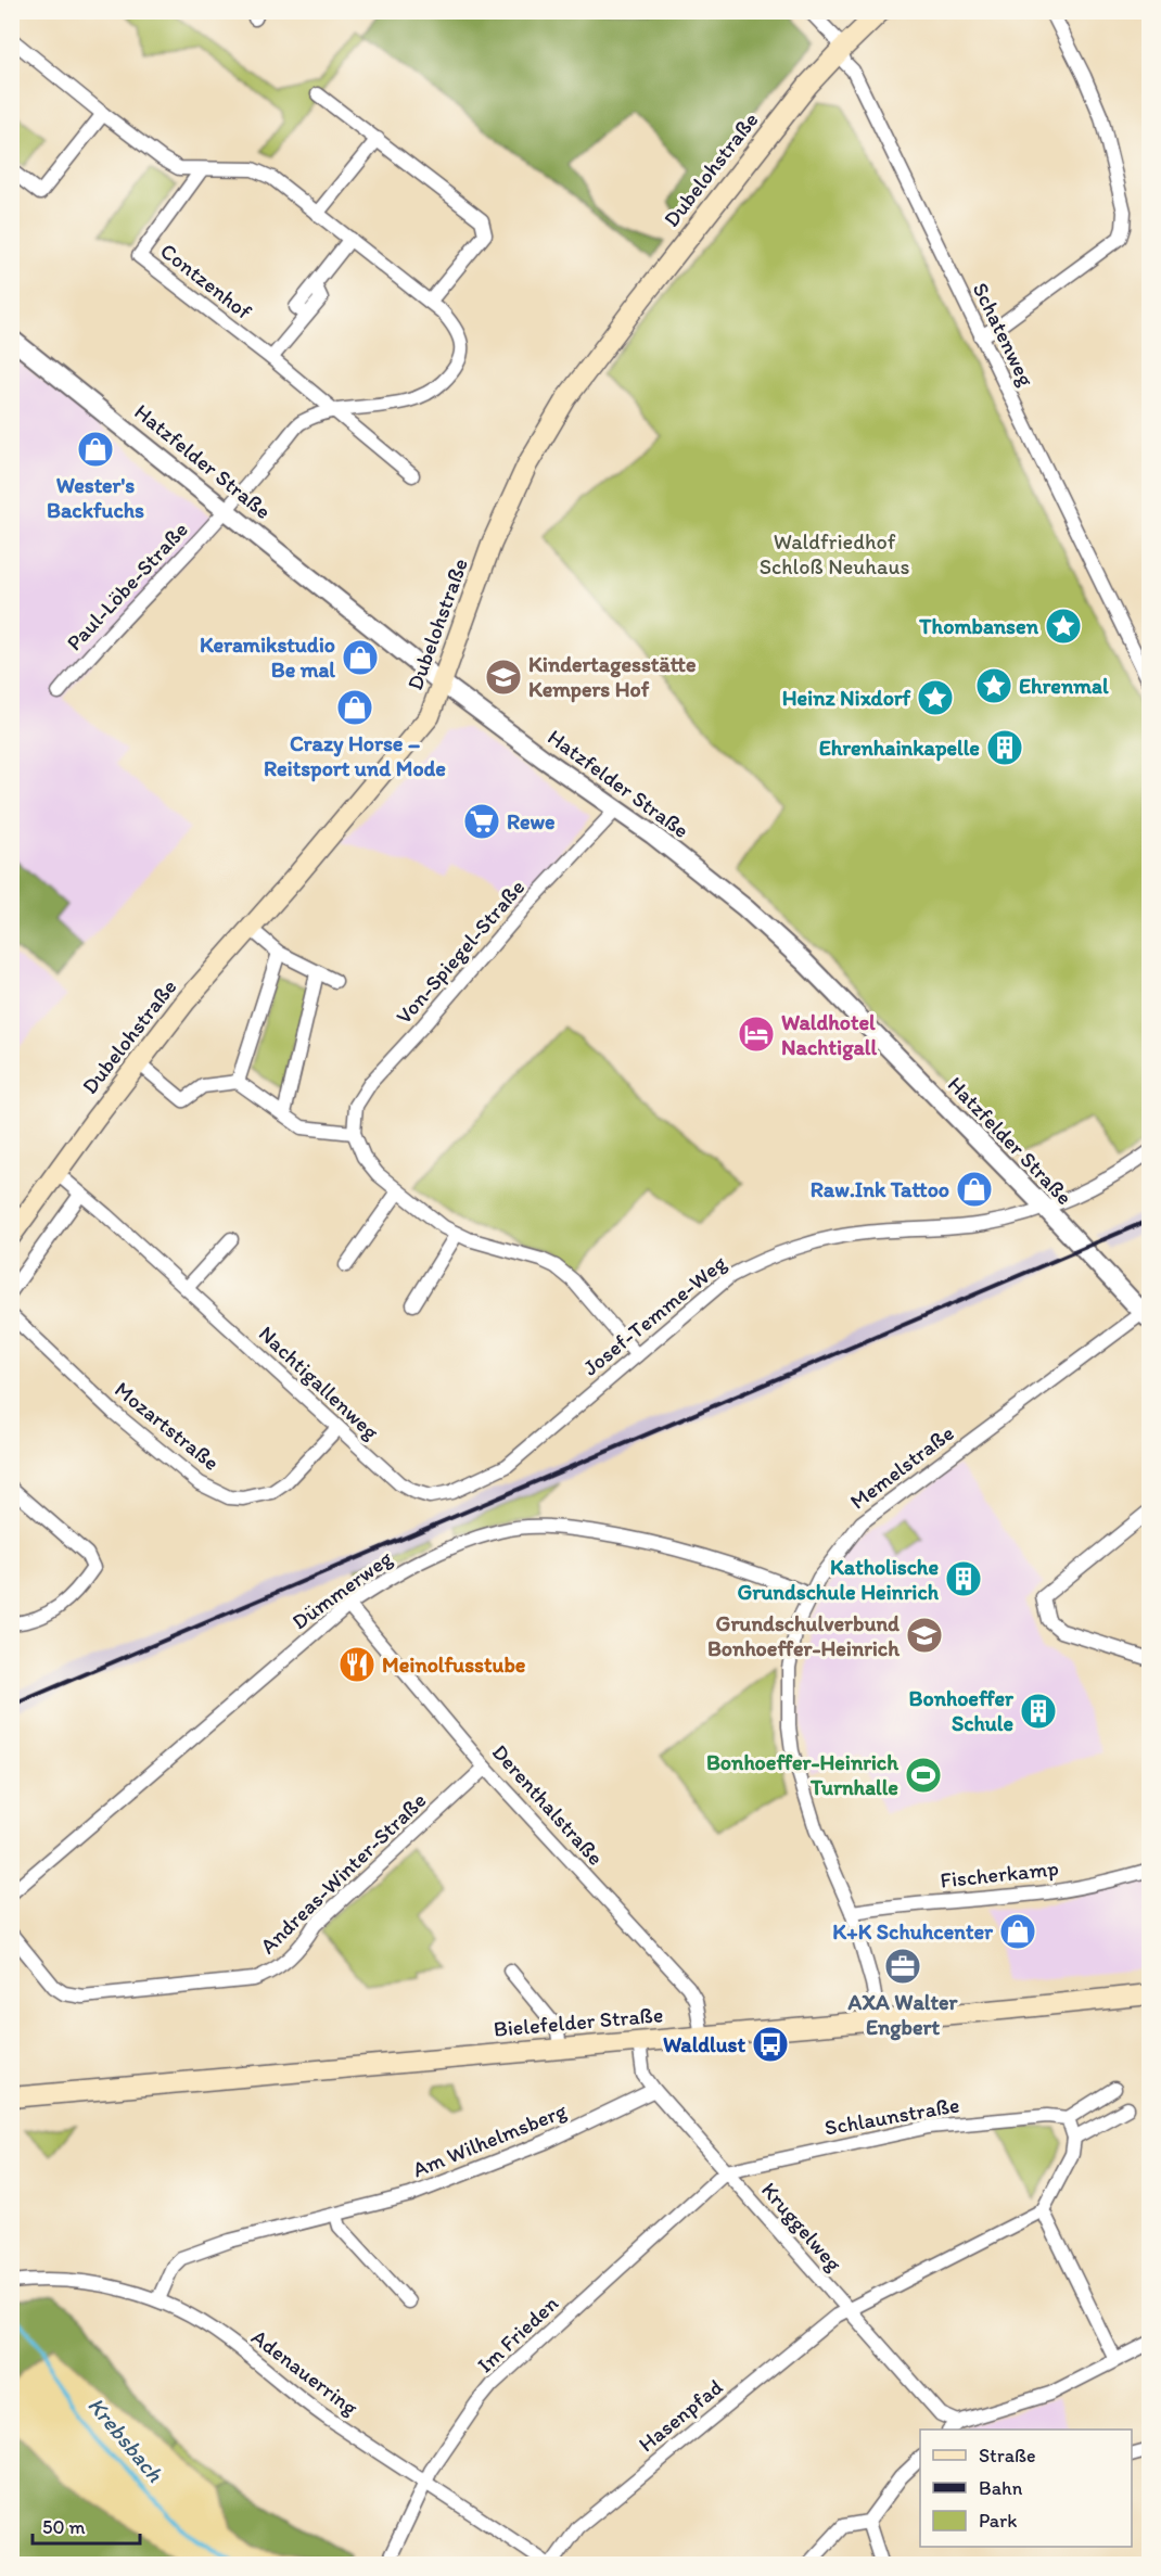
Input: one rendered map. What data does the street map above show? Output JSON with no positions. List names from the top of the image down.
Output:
{
  "streets": {
    "main road": ["Dubelohstraße", "Bielefelder Straße"],
    "street": [
      "Contzenhof",
      "Schatenweg",
      "Hatzfelder Straße",
      "Paul-Löbe-Straße",
      "Von-Spiegel-Straße",
      "Josef-Temme-Weg",
      "Nachtigallenweg",
      "Mozartstraße",
      "Memelstraße",
      "Dümmerweg",
      "Derenthalstraße",
      "Andreas-Winter-Straße",
      "Fischerkamp",
      "Schlaunstraße",
      "Am Wilhelmsberg",
      "Kruggelweg",
      "Im Frieden",
      "Adenauerring",
      "Hasenpfad"
    ]
  },
  "crossings": [
    ["Dubelohstraße", "Schatenweg"],
    ["Dubelohstraße", "Hatzfelder Straße"],
    ["Dubelohstraße", "Nachtigallenweg"],
    ["Contzenhof", "Paul-Löbe-Straße"],
    ["Hatzfelder Straße", "Paul-Löbe-Straße"],
    ["Hatzfelder Straße", "Von-Spiegel-Straße"],
    ["Hatzfelder Straße", "Josef-Temme-Weg"],
    ["Hatzfelder Straße", "Memelstraße"],
    ["Josef-Temme-Weg", "Nachtigallenweg"],
    ["Nachtigallenweg", "Mozartstraße"],
    ["Memelstraße", "Dümmerweg"],
    ["Memelstraße", "Fischerkamp"],
    ["Memelstraße", "Bielefelder Straße"],
    ["Dümmerweg", "Derenthalstraße"],
    ["Derenthalstraße", "Andreas-Winter-Straße"],
    ["Derenthalstraße", "Bielefelder Straße"],
    ["Bielefelder Straße", "Kruggelweg"],
    ["Schlaunstraße", "Kruggelweg"],
    ["Schlaunstraße", "Im Frieden"],
    ["Am Wilhelmsberg", "Kruggelweg"],
    ["Am Wilhelmsberg", "Adenauerring"],
    ["Kruggelweg", "Im Frieden"],
    ["Kruggelweg", "Hasenpfad"],
    ["Im Frieden", "Adenauerring"],
    ["Adenauerring", "Hasenpfad"]
  ],
  "water": ["Krebsbach"],
  "parks": ["Waldfriedhof Schloß Neuhaus"],
  "places": {
    "shop": [
      "Wester's Backfuchs",
      "Keramikstudio Be mal",
      "Crazy Horse – Reitsport und Mode",
      "Raw.Ink Tattoo",
      "K+K Schuhcenter"
    ],
    "place": ["Thombansen", "Ehrenmal", "Heinz Nixdorf"],
    "school or university": ["Kindertagesstätte Kempers Hof", "Grundschulverbund Bonhoeffer-Heinrich"],
    "building": ["Ehrenhainkapelle", "Katholische Grundschule Heinrich", "Bonhoeffer Schule"],
    "supermarket": ["Rewe"],
    "hotel": ["Waldhotel Nachtigall"],
    "restaurant": ["Meinolfusstube"],
    "sports": ["Bonhoeffer-Heinrich Turnhalle"],
    "office": ["AXA Walter Engbert"],
    "bus stop": ["Waldlust"]
  },
  "legend": ["Straße", "Bahn", "Park"],
  "scale_bar": "50 m"
}
